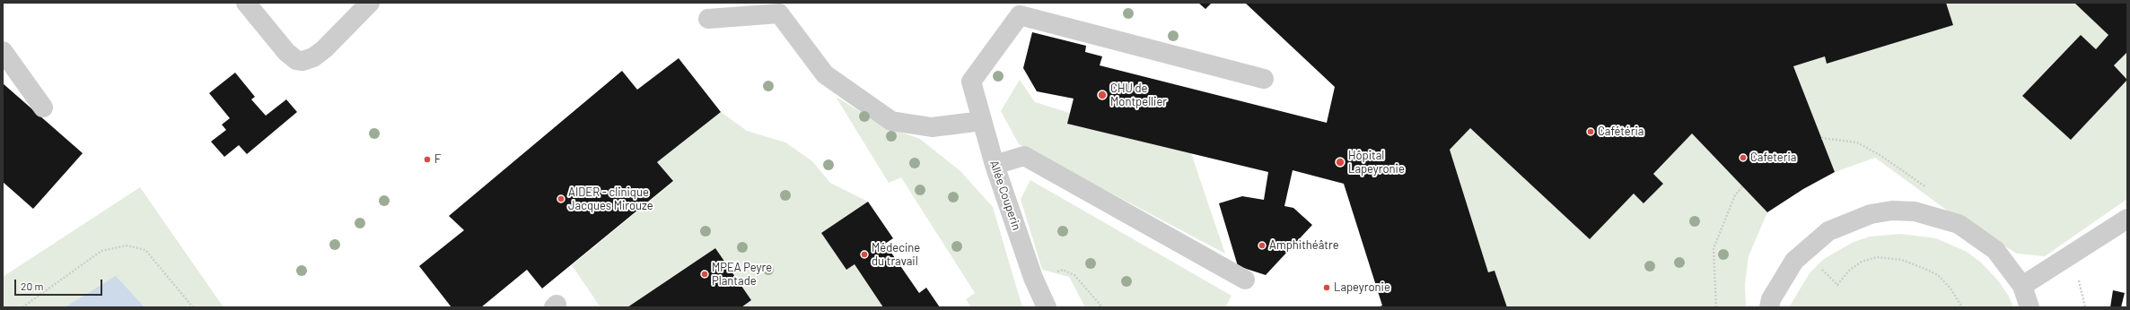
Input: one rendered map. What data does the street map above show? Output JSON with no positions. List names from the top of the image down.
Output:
{
  "streets": {
    "street": ["Allée Couperin"]
  },
  "places": [
    "CHU de Montpellier",
    "Cafétéria",
    "Cafeteria",
    "F",
    "Hôpital Lapeyronie",
    "AIDER - clinique Jacques Mirouze",
    "Amphithéâtre",
    "Médecine du travail",
    "MPEA Peyre Plantade",
    "Lapeyronie"
  ],
  "scale_bar": "20 m"
}
